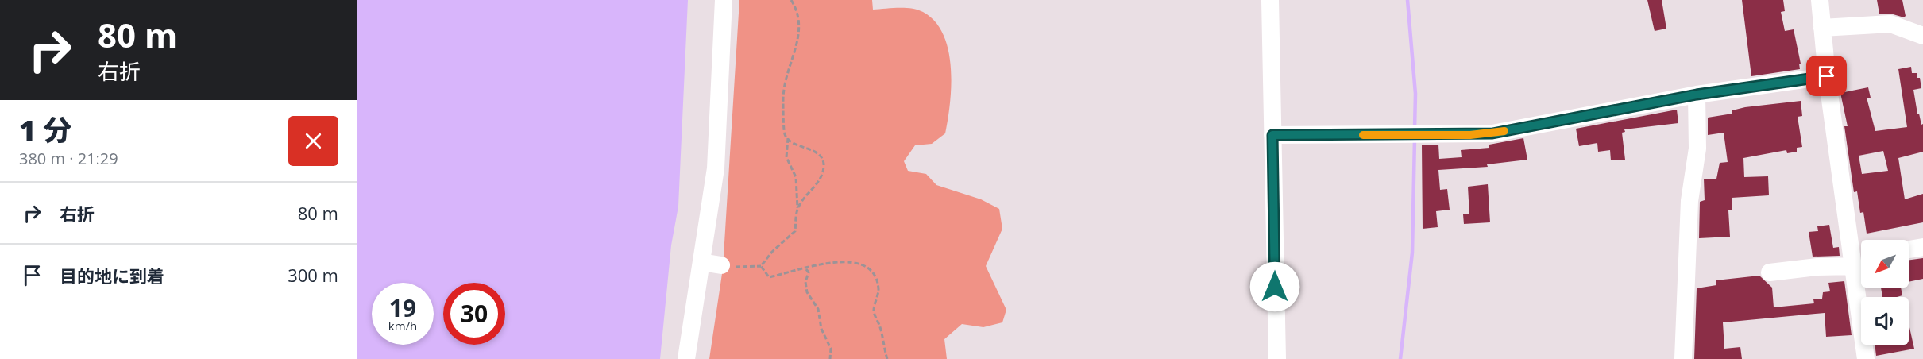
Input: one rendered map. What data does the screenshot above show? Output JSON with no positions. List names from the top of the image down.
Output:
{
  "north": "bottom left",
  "page": {
    "turn": ["80 m", "右折"],
    "heading": ["1 分", "380 m · 21:29"],
    "list": [
      {
        "name": "右折",
        "value": "80 m"
      },
      {
        "name": "目的地に到着",
        "value": "300 m"
      }
    ],
    "speed": "19 km/h",
    "limit": "30"
  }
}
